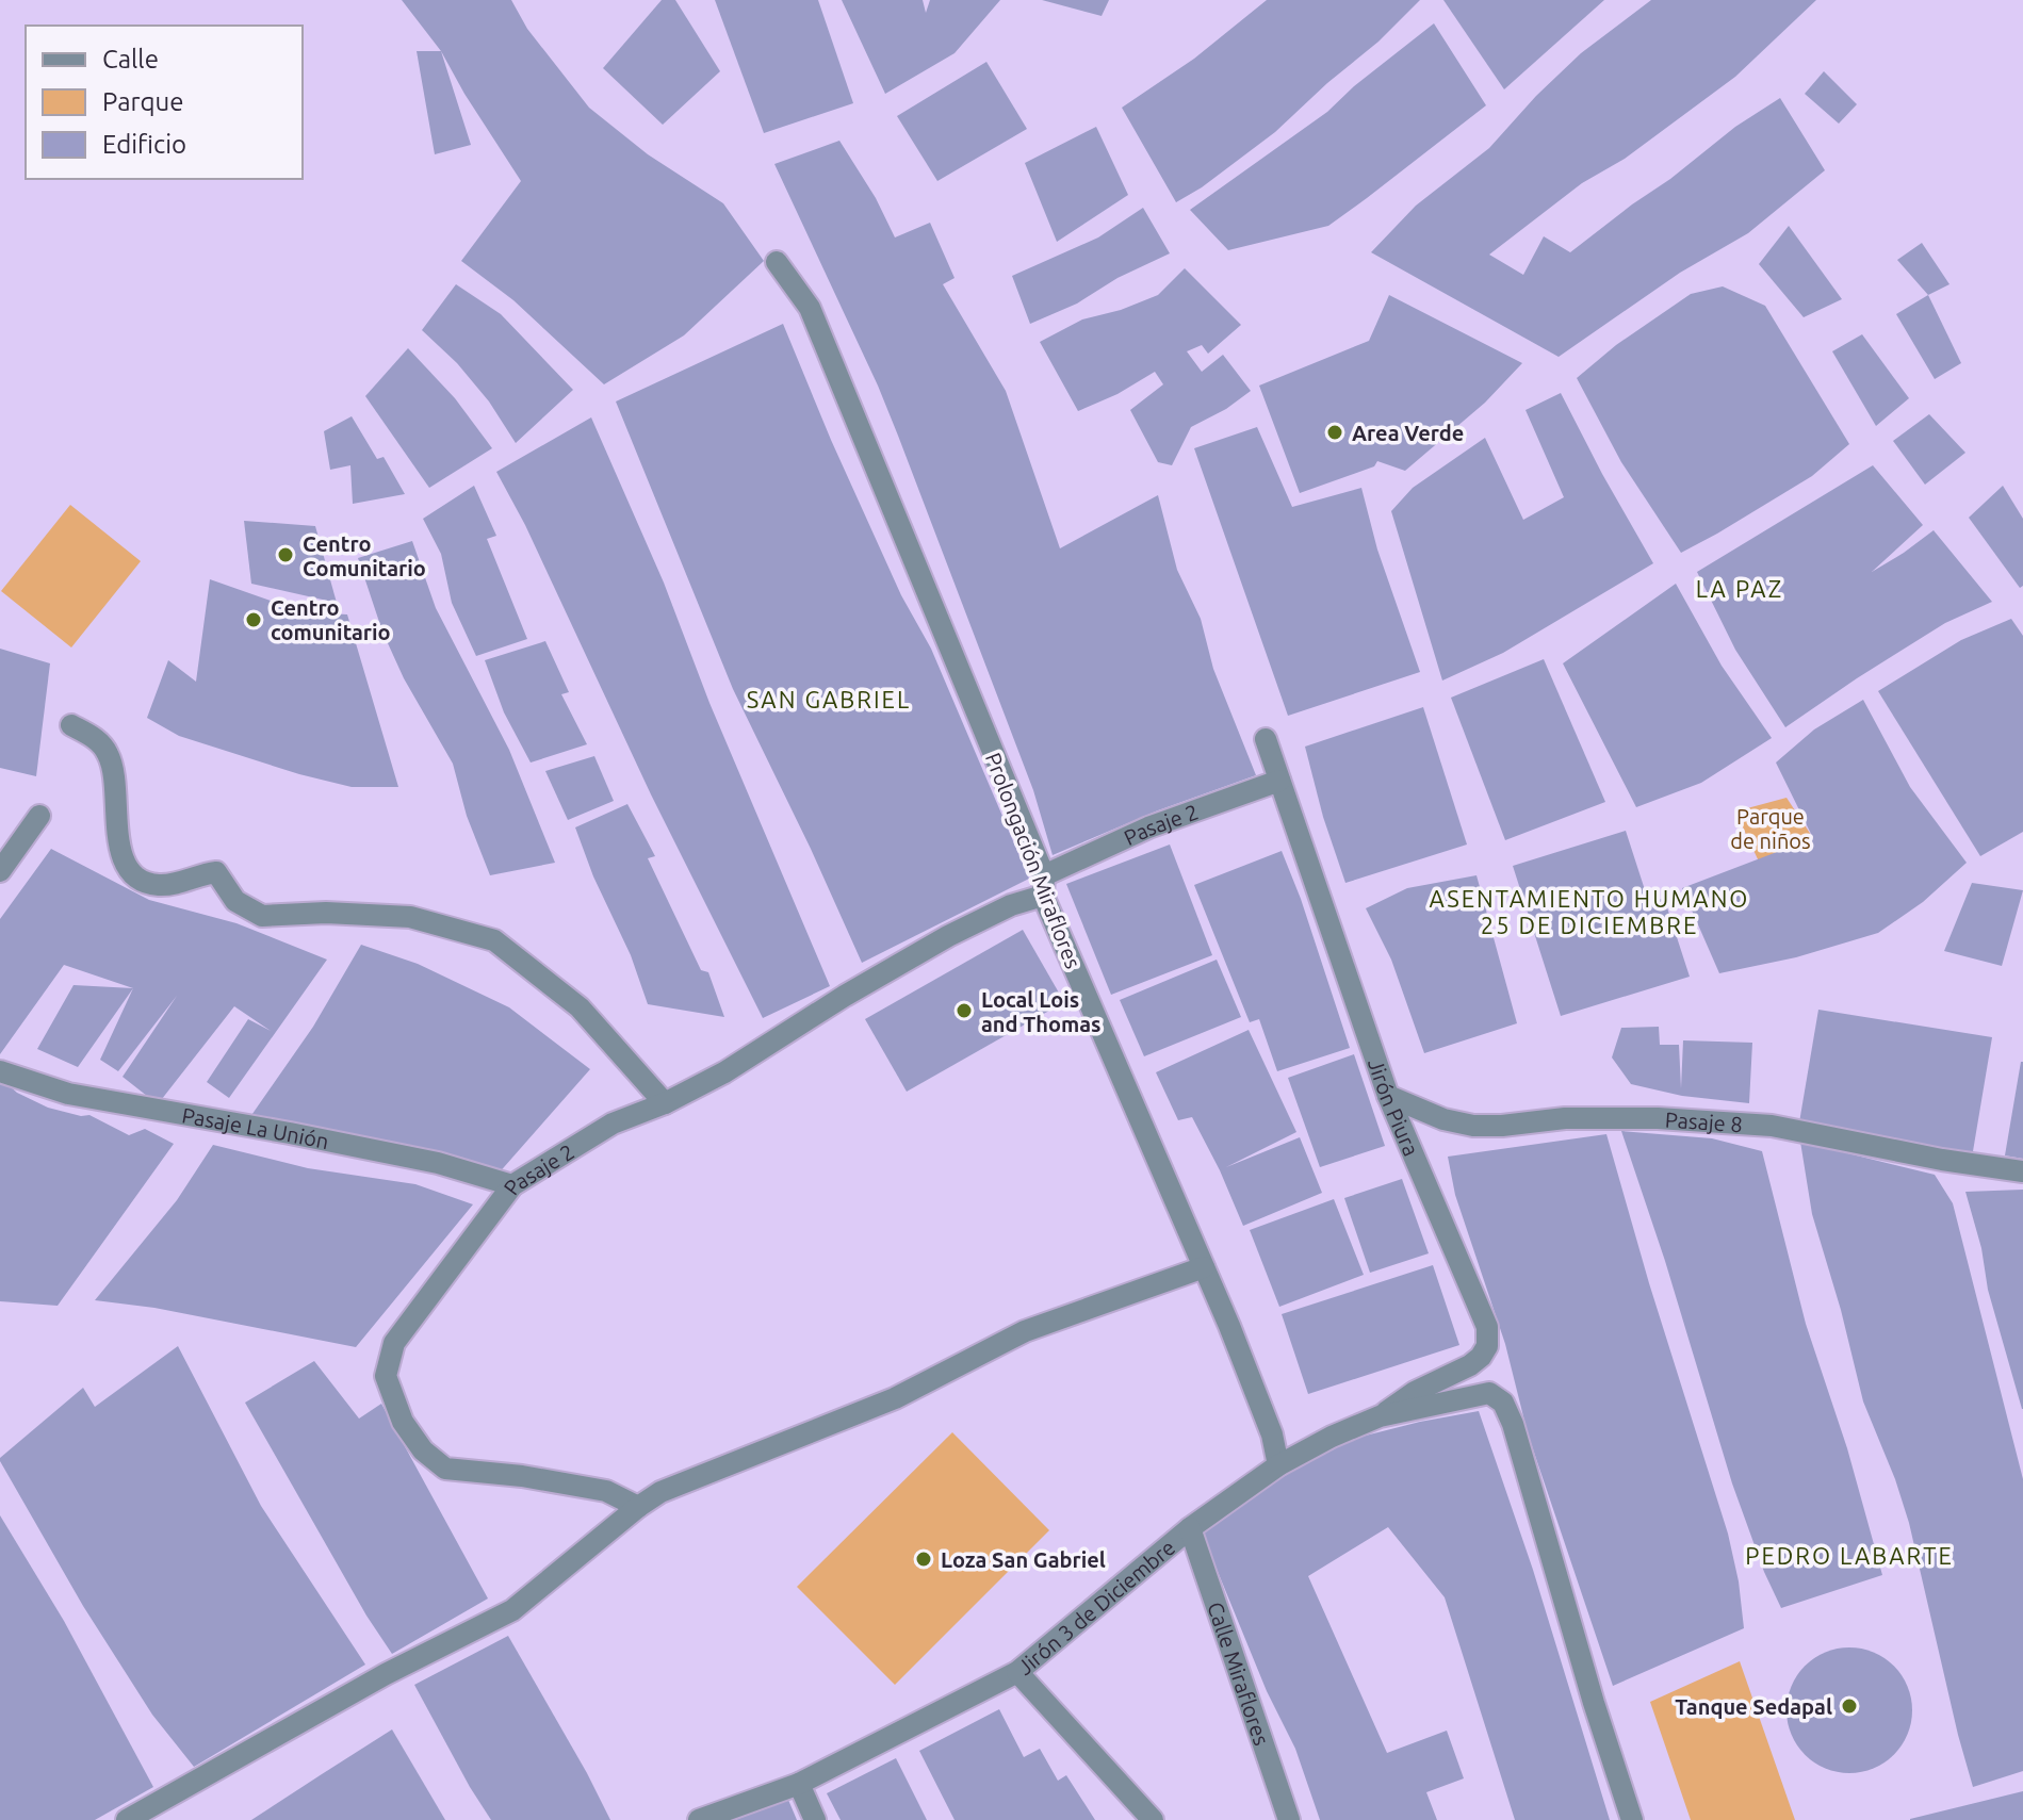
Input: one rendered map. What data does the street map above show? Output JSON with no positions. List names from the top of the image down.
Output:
{
  "streets": {
    "street": [
      "Pasaje 2",
      "Prolongación Miraflores",
      "Jirón Piura",
      "Pasaje 8",
      "Pasaje La Unión",
      "Jirón 3 de Diciembre",
      "Calle Miraflores"
    ]
  },
  "crossings": [
    ["Pasaje 2", "Prolongación Miraflores"],
    ["Pasaje 2", "Jirón Piura"],
    ["Pasaje 2", "Pasaje La Unión"],
    ["Prolongación Miraflores", "Jirón 3 de Diciembre"],
    ["Jirón Piura", "Pasaje 8"],
    ["Jirón Piura", "Jirón 3 de Diciembre"],
    ["Jirón 3 de Diciembre", "Calle Miraflores"]
  ],
  "districts": [
    "LA PAZ",
    "SAN GABRIEL",
    "ASENTAMIENTO HUMANO 25 DE DICIEMBRE",
    "PEDRO LABARTE"
  ],
  "parks": ["Parque de niños"],
  "places": [
    "Area Verde",
    "Centro Comunitario",
    "Centro comunitario",
    "Local Lois and Thomas",
    "Loza San Gabriel",
    "Tanque Sedapal"
  ],
  "legend": ["Calle", "Parque", "Edificio"]
}
